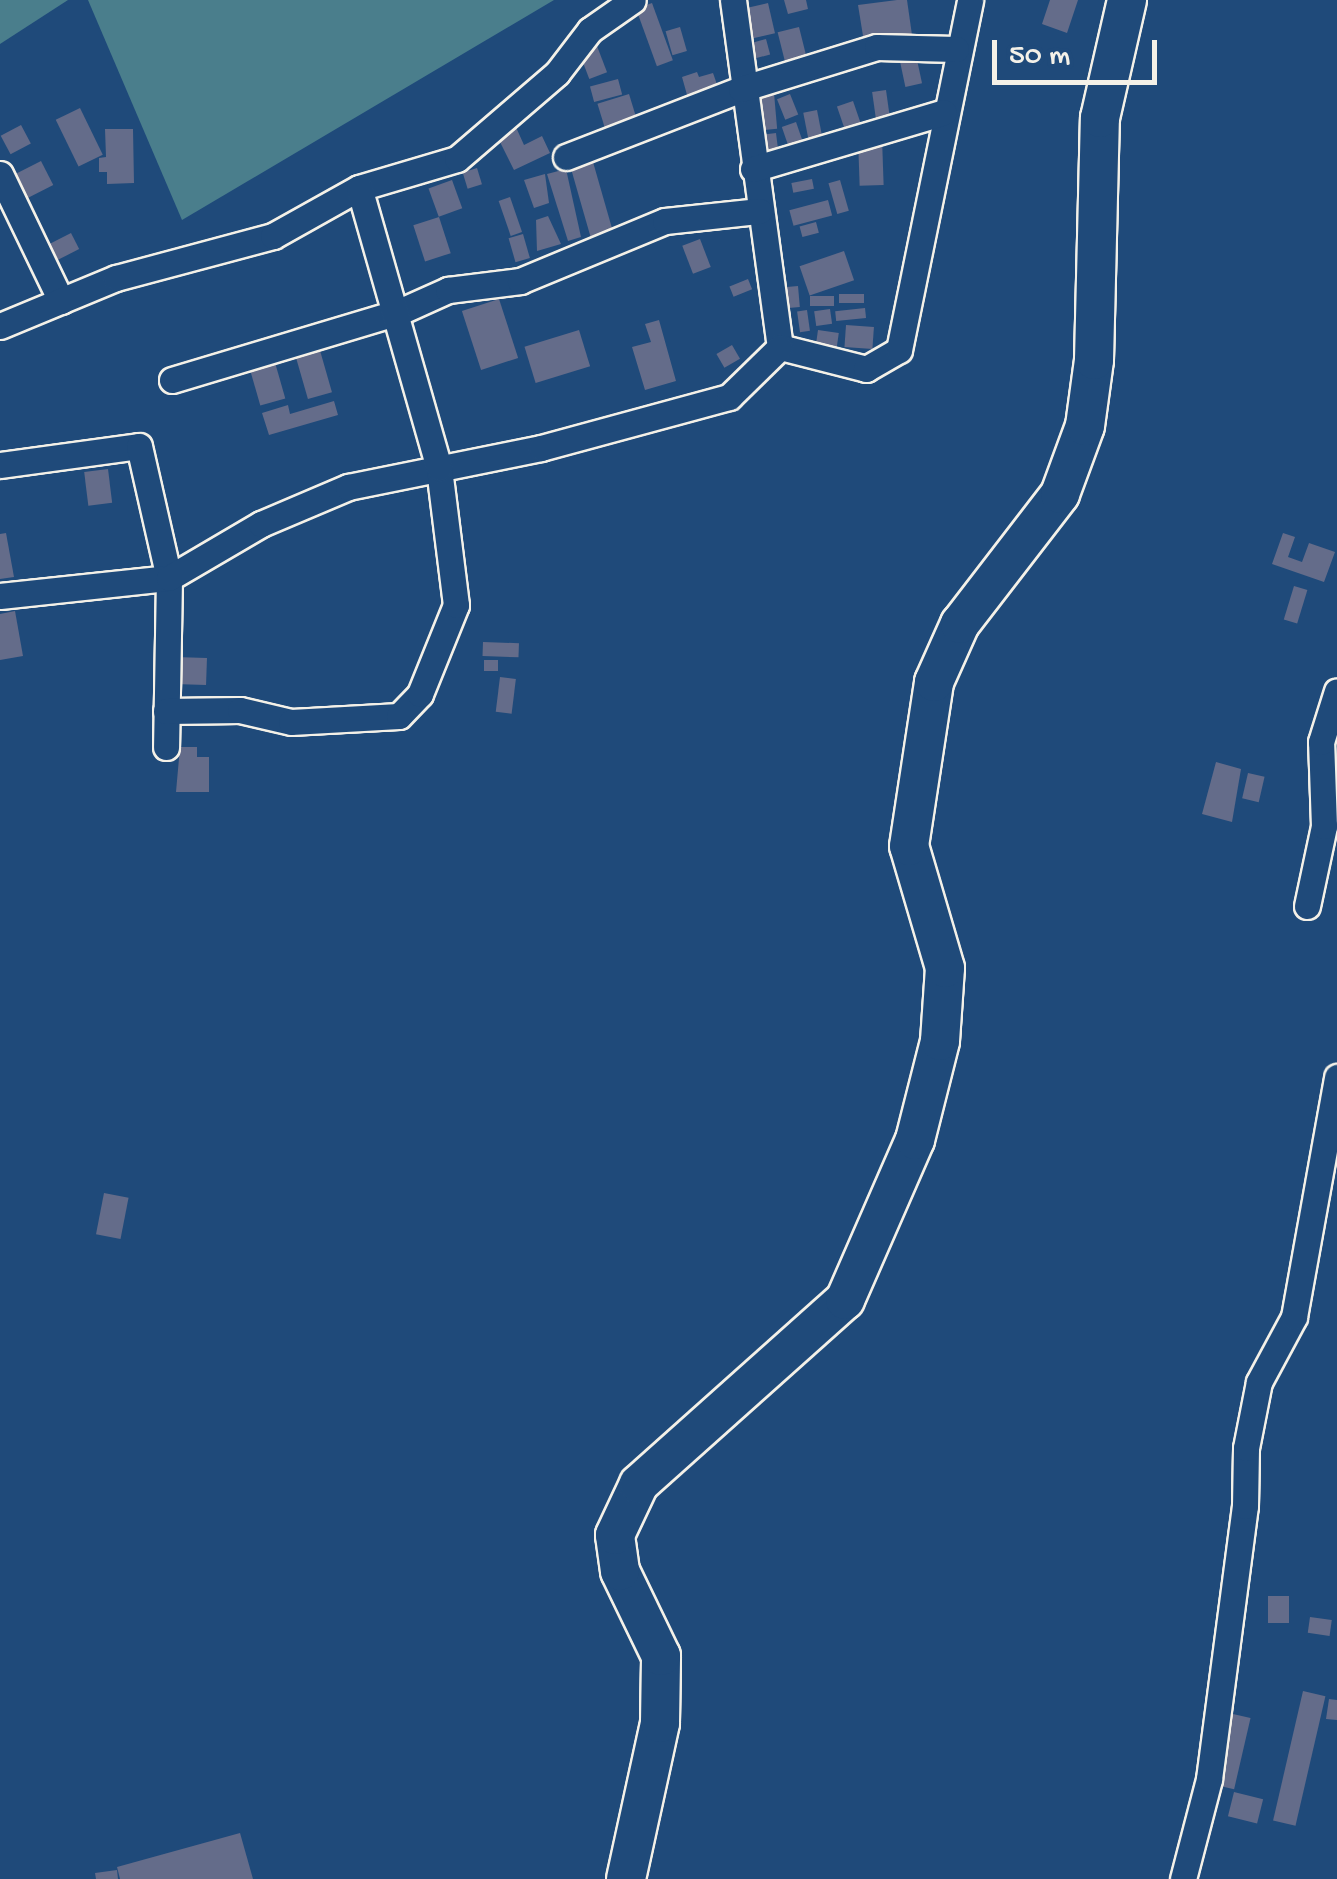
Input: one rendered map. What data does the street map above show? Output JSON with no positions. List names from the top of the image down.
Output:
{
  "scale_bar": "50 m"
}
